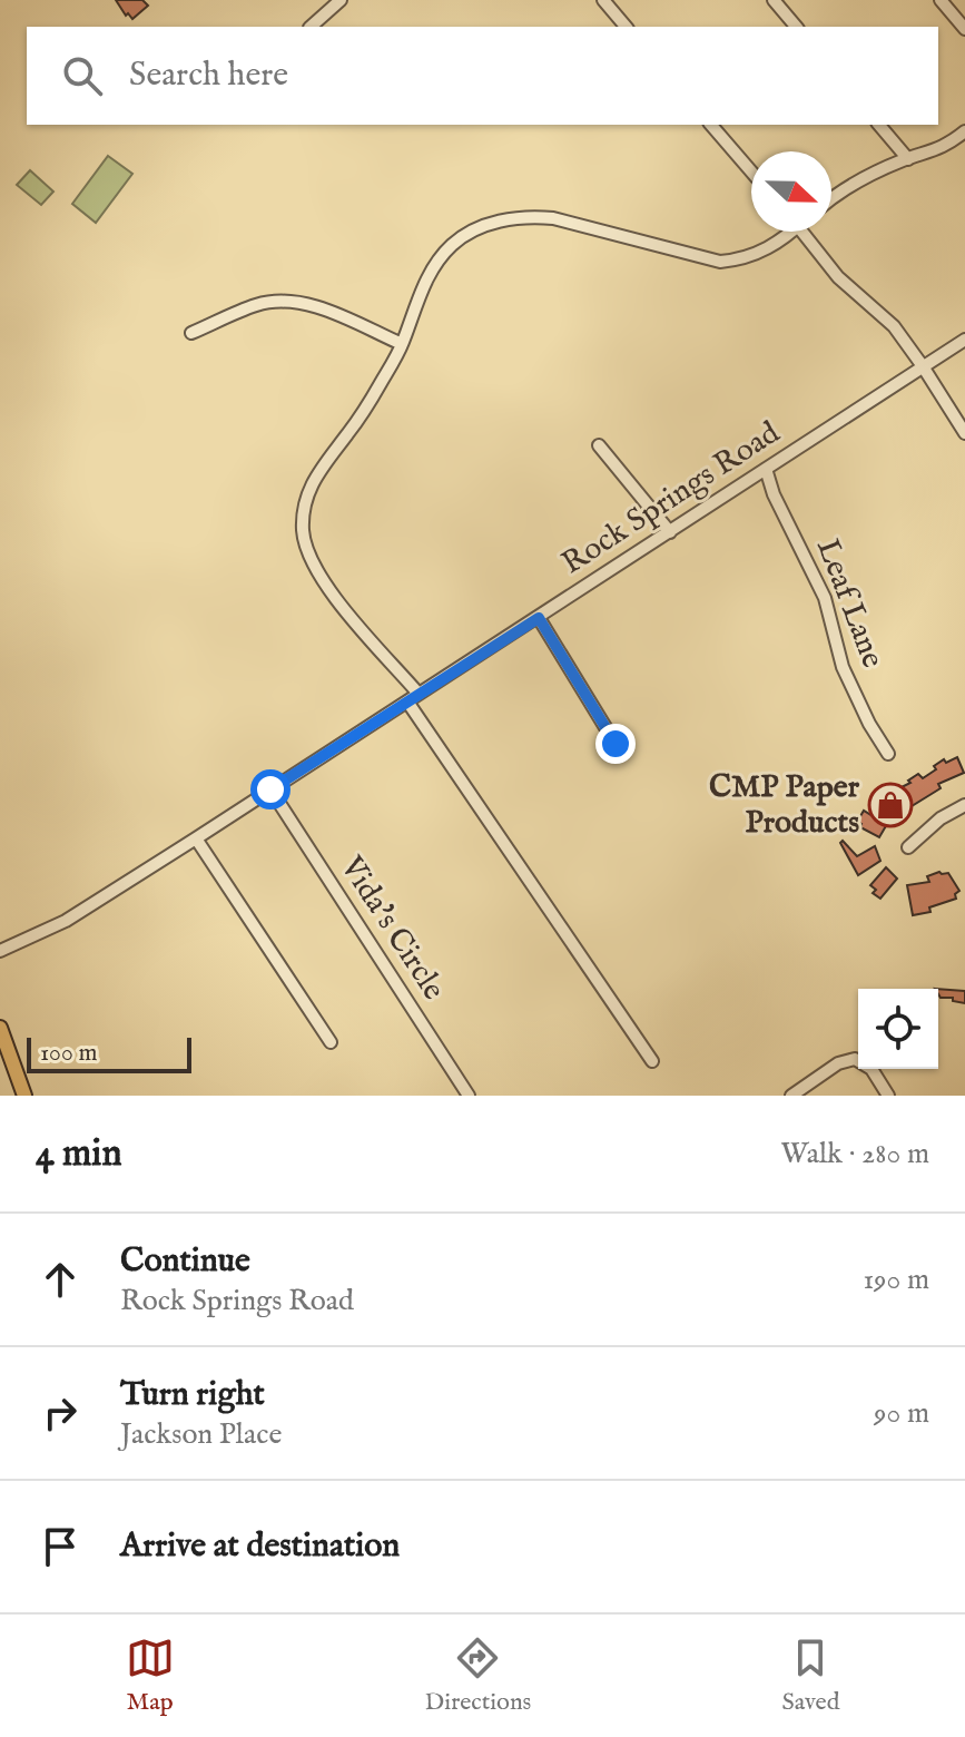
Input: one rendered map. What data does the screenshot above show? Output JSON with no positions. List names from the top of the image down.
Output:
{
  "streets": {
    "street": ["Rock Springs Road", "Leaf Lane", "Vida's Circle"]
  },
  "crossings": [
    ["Rock Springs Road", "Leaf Lane"],
    ["Rock Springs Road", "Vida's Circle"]
  ],
  "places": {
    "shop": ["CMP Paper Products"]
  },
  "scale_bar": "100 m",
  "north": "right",
  "page": {
    "search": "Search here",
    "scale": "100 m",
    "heading": ["4 min", "Walk · 280 m"],
    "list": [
      ["Continue", "Rock Springs Road", "190 m"],
      ["Turn right", "Jackson Place", "90 m"],
      "Arrive at destination"
    ],
    "nav": ["Map", "Directions", "Saved"]
  }
}
